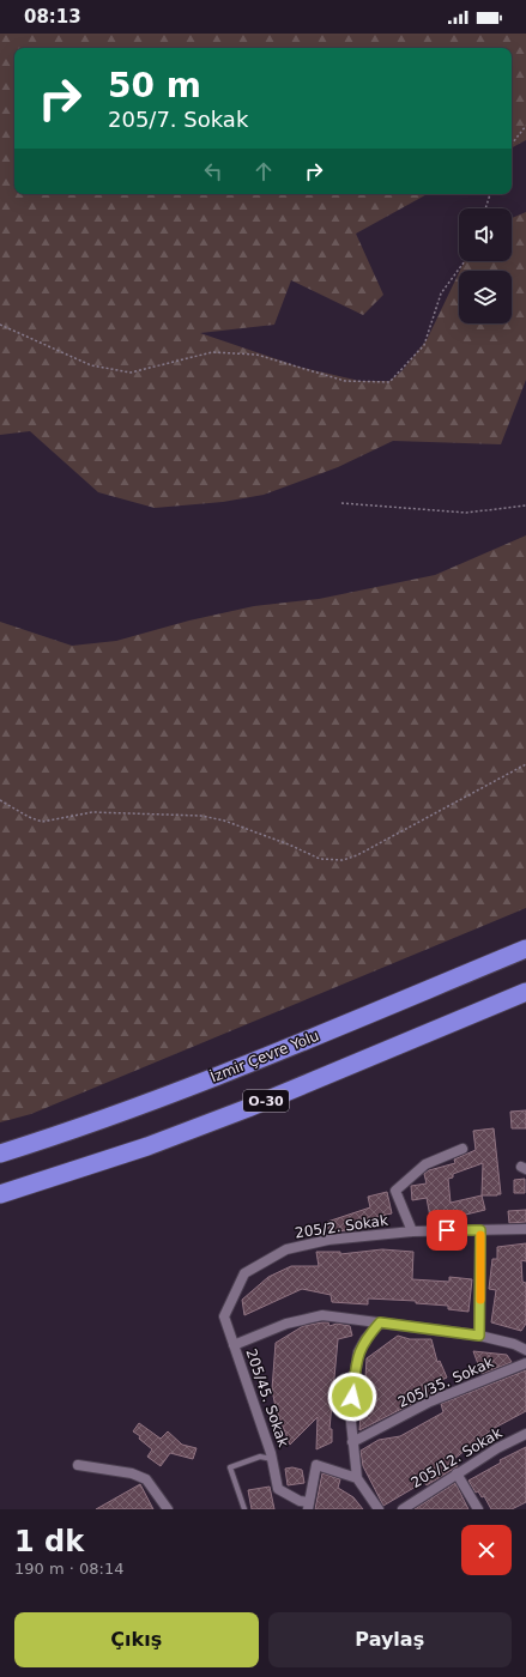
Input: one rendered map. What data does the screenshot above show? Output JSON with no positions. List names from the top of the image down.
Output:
{
  "streets": {
    "highway": ["İzmir Çevre Yolu", "O-30"],
    "street": [
      "205/2. Sokak",
      "205/35. Sokak",
      "205/45. Sokak",
      "205/12. Sokak"
    ]
  },
  "crossings": [
    ["205/2. Sokak", "205/45. Sokak"]
  ],
  "page": {
    "status": "08:13",
    "turn": ["50 m", "205/7. Sokak"],
    "heading": ["1 dk", "190 m · 08:14"],
    "buttons": ["Çıkış", "Paylaş"]
  }
}
